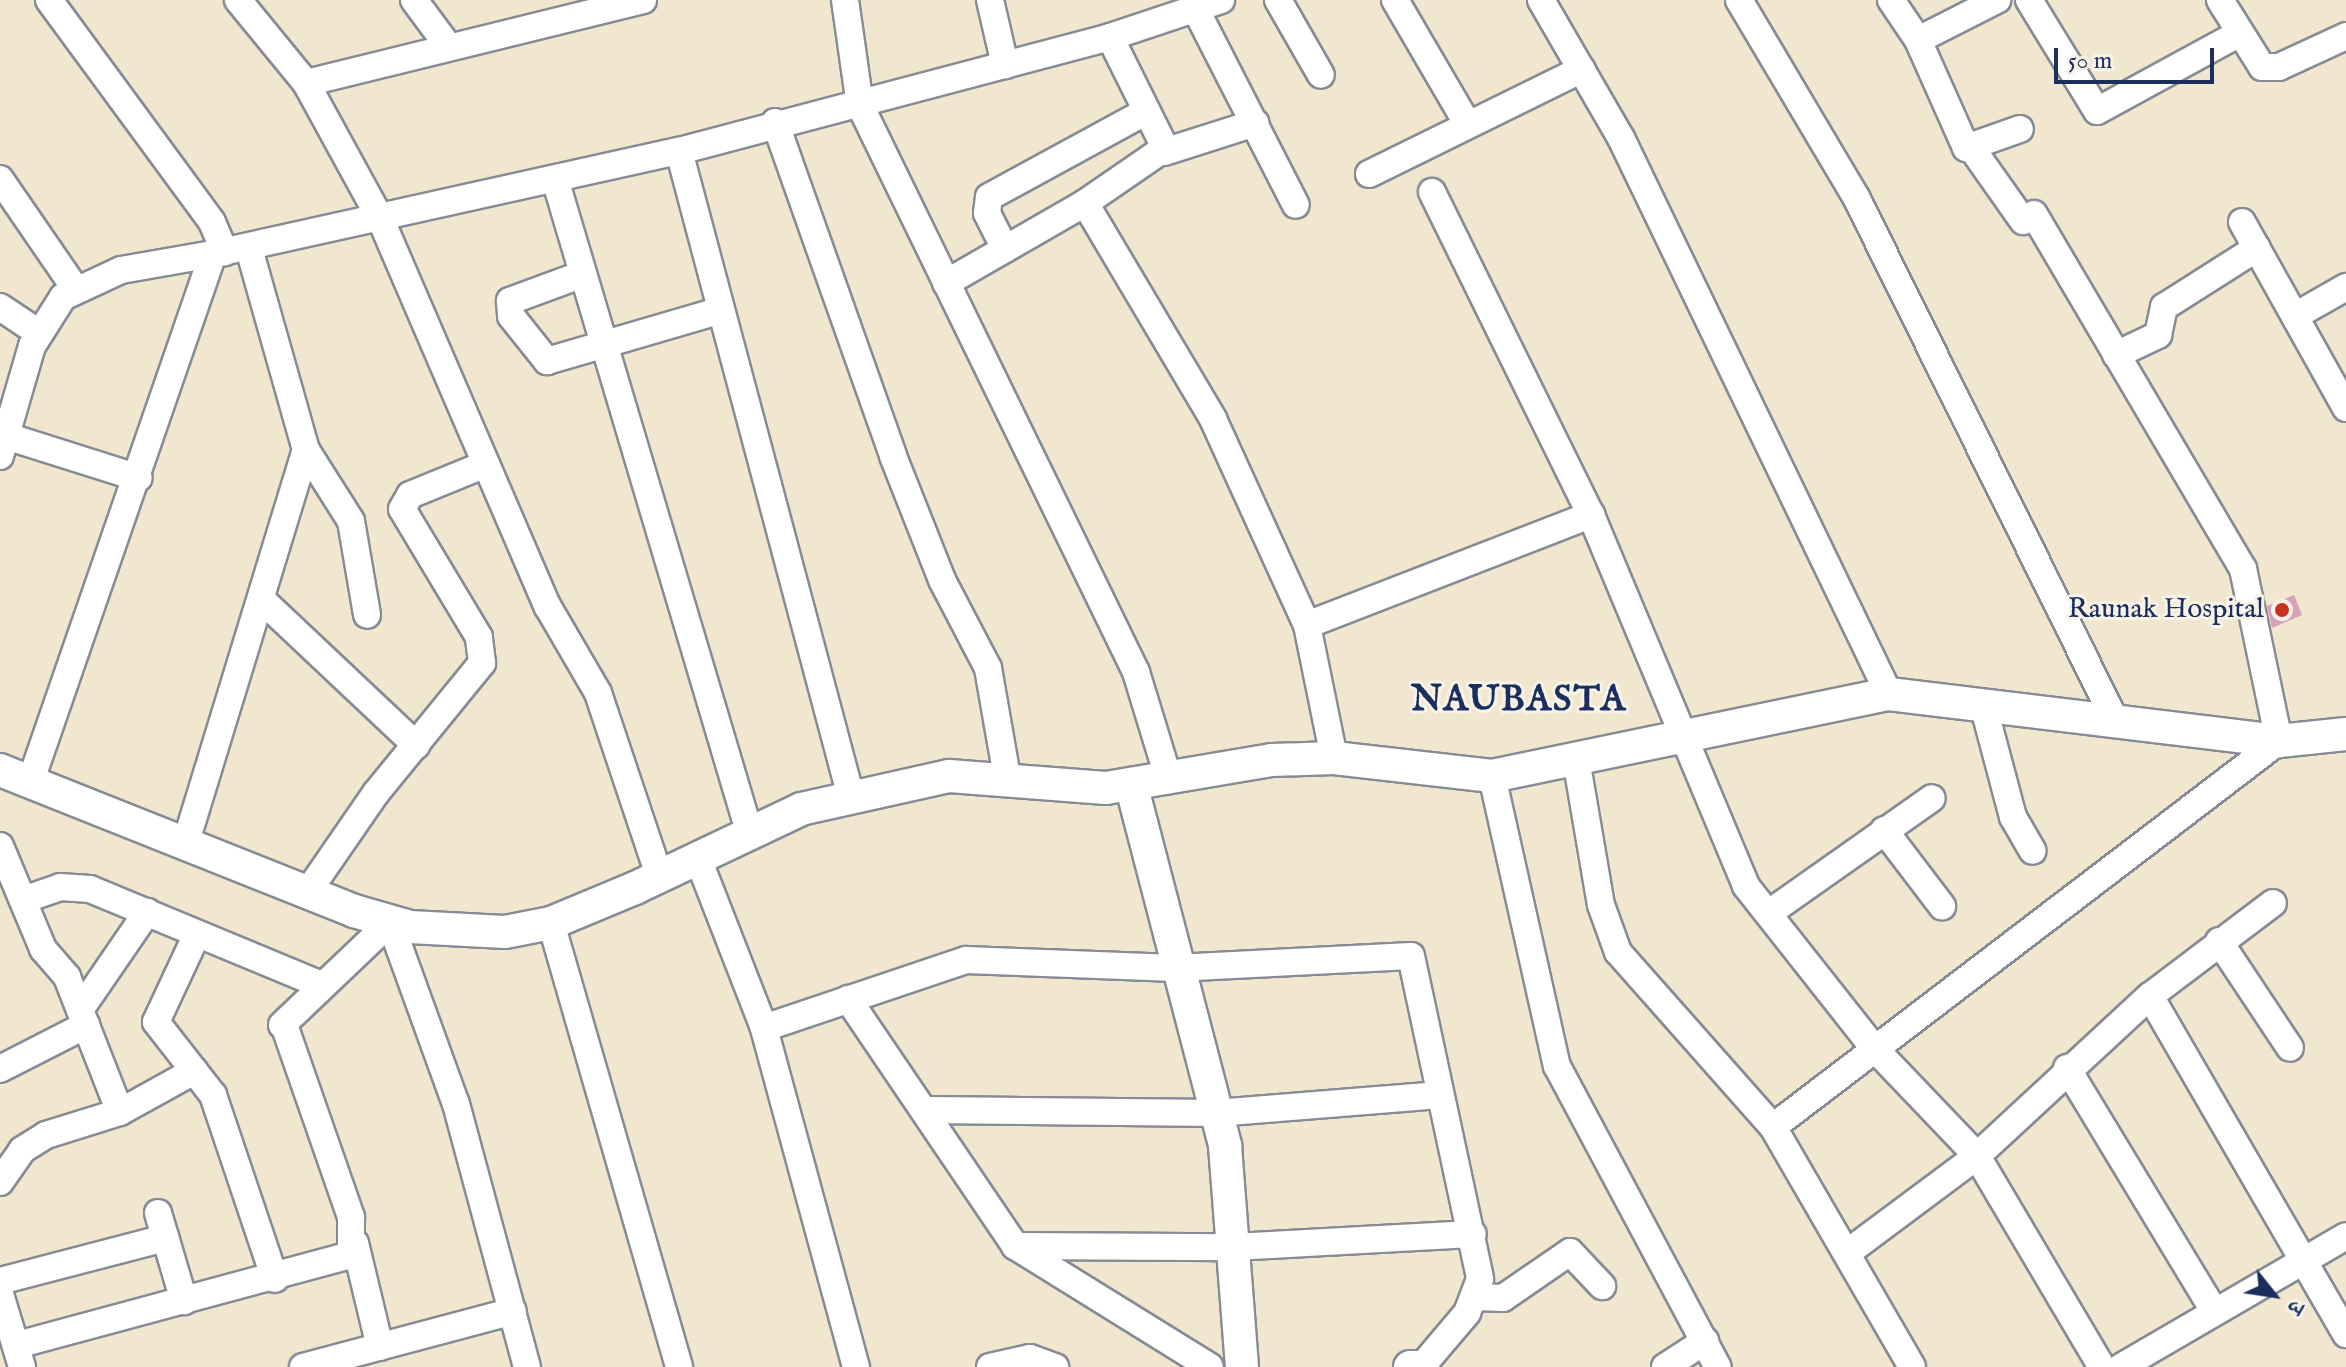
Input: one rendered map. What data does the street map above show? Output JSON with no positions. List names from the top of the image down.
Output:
{
  "districts": ["NAUBASTA"],
  "places": ["Raunak Hospital"],
  "scale_bar": "50 m",
  "north": "bottom right"
}
